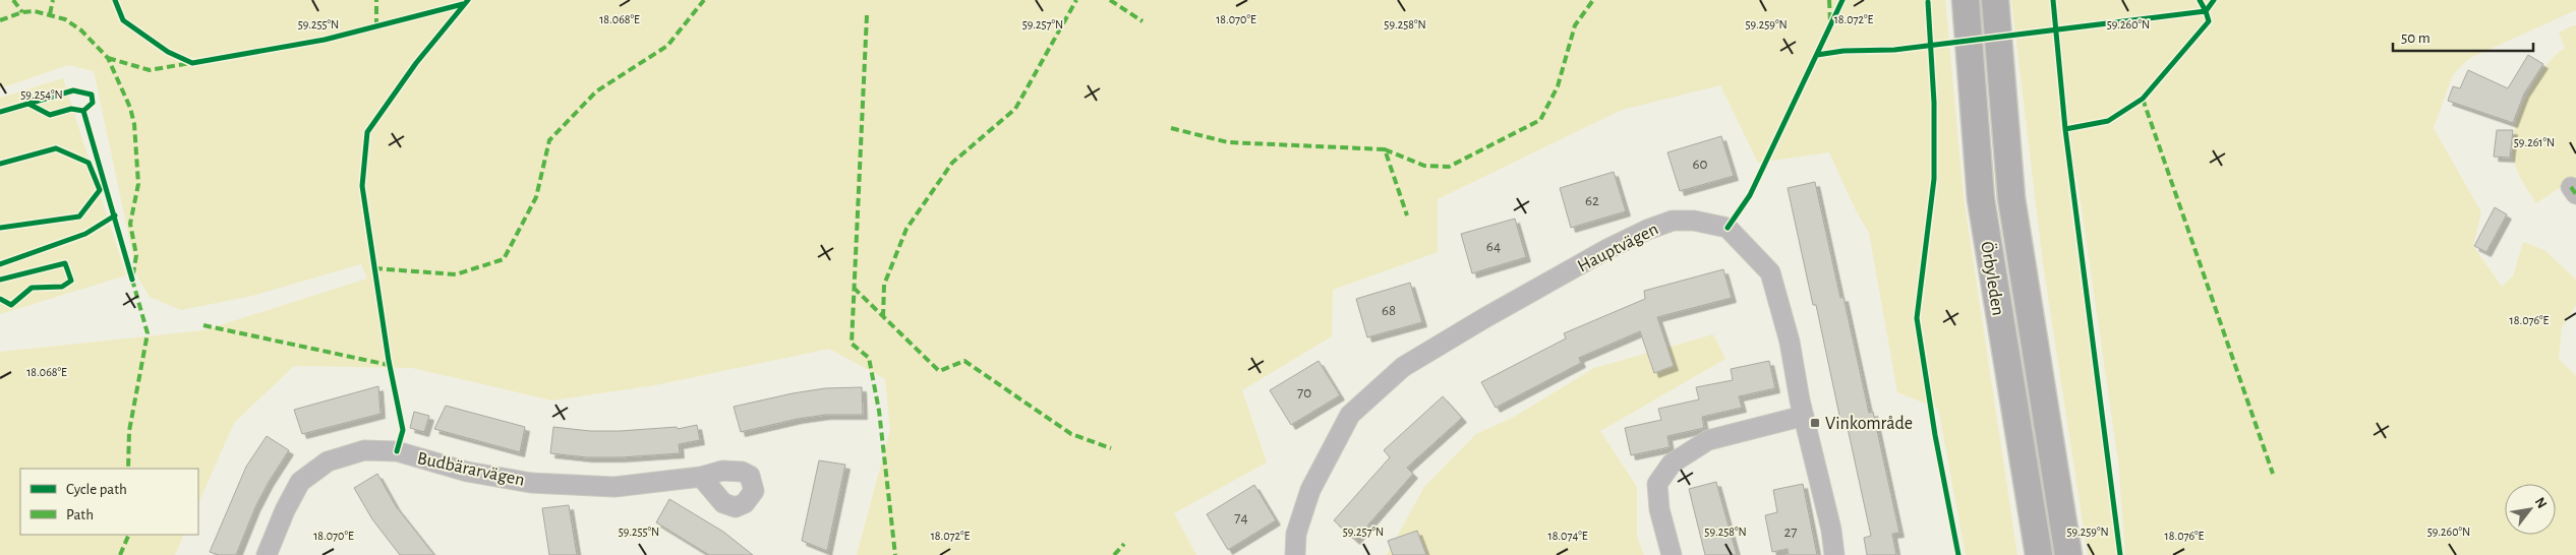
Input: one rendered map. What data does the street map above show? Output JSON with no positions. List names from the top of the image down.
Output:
{
  "streets": {
    "main road": ["Örbyleden"],
    "street": ["Hauptvägen", "Budbärarvägen"]
  },
  "places": {
    "transit": ["Vinkområde"]
  },
  "house_numbers": [
    "60",
    "62",
    "64",
    "68",
    "70",
    "74",
    "27"
  ],
  "legend": ["Cycle path", "Path"],
  "scale_bar": "50 m",
  "north": "top right",
  "coordinates": [
    "18.068°E",
    "18.070°E",
    "18.072°E",
    "59.255°N",
    "59.257°N",
    "59.258°N",
    "59.259°N",
    "59.260°N",
    "59.254°N",
    "59.261°N",
    "18.076°E",
    "18.074°E"
  ]
}
